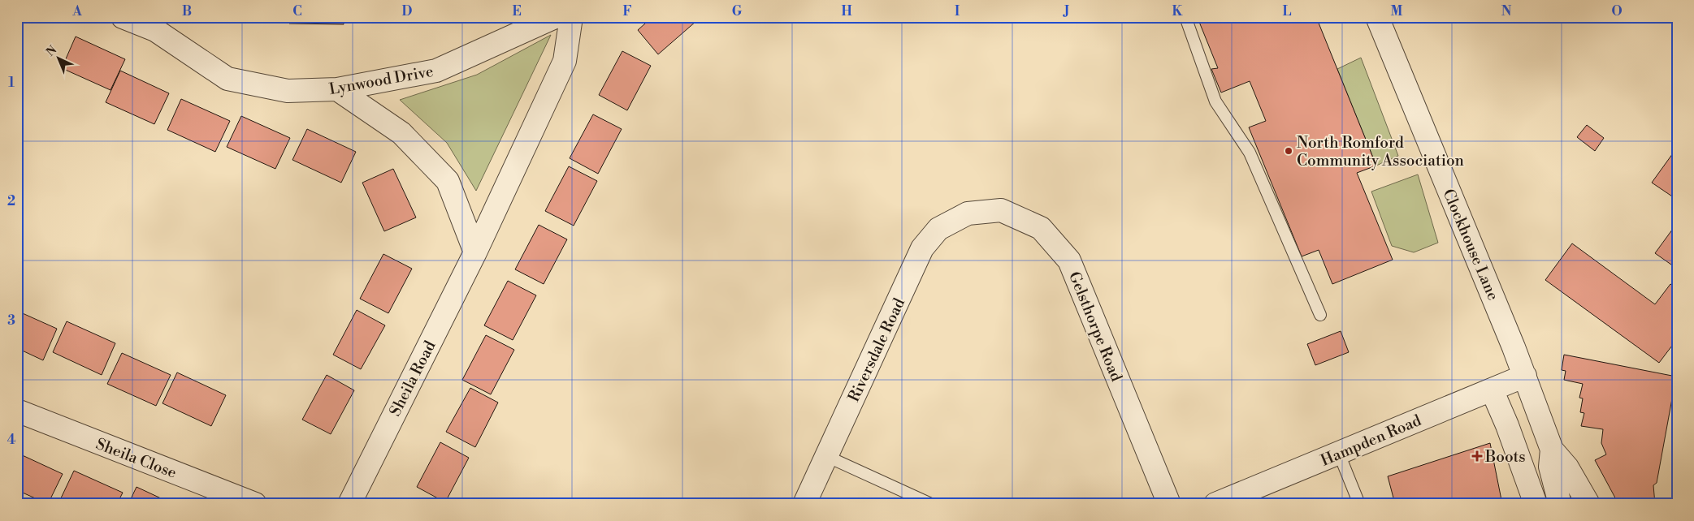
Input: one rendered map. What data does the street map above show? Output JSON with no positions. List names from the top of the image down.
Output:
{
  "streets": {
    "street": [
      "Lynwood Drive",
      "Clockhouse Lane",
      "Gelsthorpe Road",
      "Riversdale Road",
      "Sheila Road",
      "Hampden Road",
      "Sheila Close"
    ]
  },
  "crossings": [
    ["Clockhouse Lane", "Hampden Road"],
    ["Gelsthorpe Road", "Riversdale Road"]
  ],
  "places": {
    "other": ["North Romford Community Association"],
    "health": ["Boots"]
  },
  "north": "top left",
  "grid": {
    "columns": [
      "A",
      "B",
      "C",
      "D",
      "E",
      "F",
      "G",
      "H",
      "I",
      "J",
      "K",
      "L",
      "M",
      "N",
      "O"
    ],
    "rows": [
      "1",
      "2",
      "3",
      "4"
    ]
  }
}
